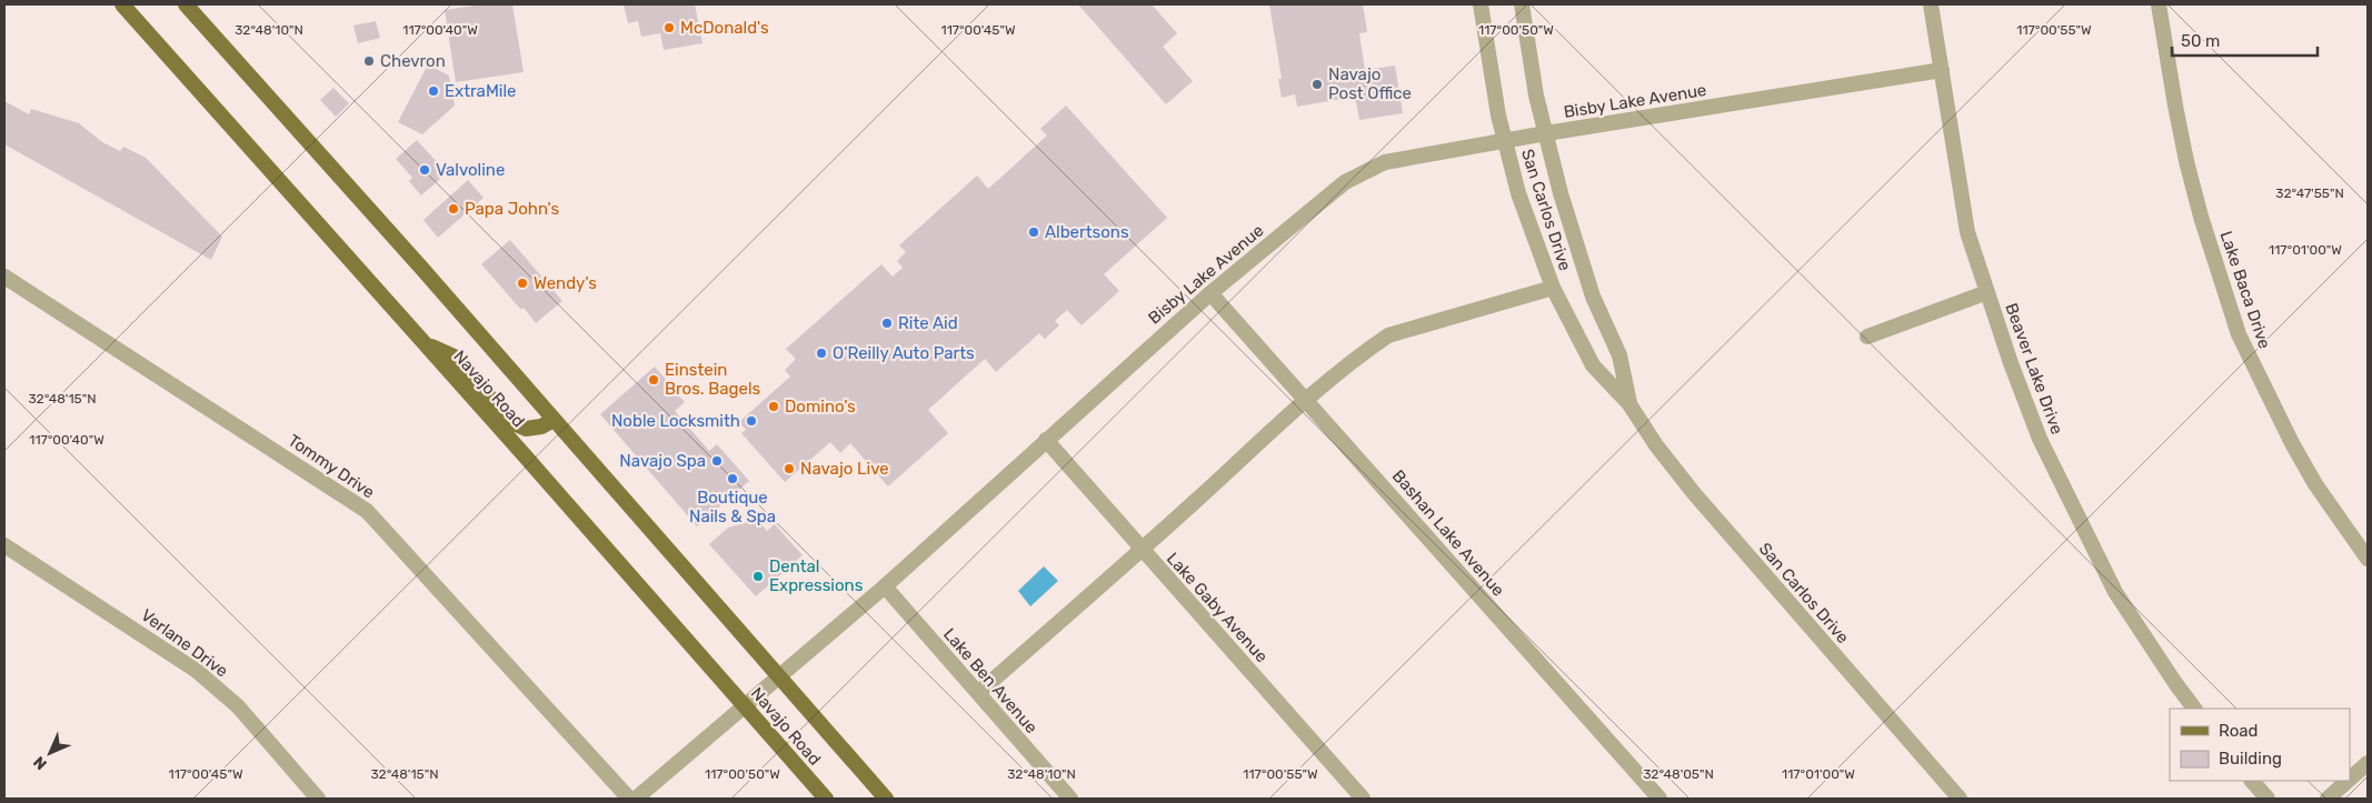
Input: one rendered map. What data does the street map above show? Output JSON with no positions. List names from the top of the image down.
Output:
{
  "streets": {
    "main road": ["Navajo Road"],
    "street": [
      "Bisby Lake Avenue",
      "San Carlos Drive",
      "Lake Baca Drive",
      "Beaver Lake Drive",
      "Tommy Drive",
      "Bashan Lake Avenue",
      "Lake Gaby Avenue",
      "Verlane Drive",
      "Lake Ben Avenue"
    ]
  },
  "crossings": [
    ["Bisby Lake Avenue", "San Carlos Drive"],
    ["Bisby Lake Avenue", "Beaver Lake Drive"],
    ["Bisby Lake Avenue", "Navajo Road"],
    ["Bisby Lake Avenue", "Bashan Lake Avenue"],
    ["Bisby Lake Avenue", "Lake Gaby Avenue"],
    ["Bisby Lake Avenue", "Lake Ben Avenue"]
  ],
  "places": [
    "McDonald's",
    "Chevron",
    "Navajo Post Office",
    "ExtraMile",
    "Valvoline",
    "Papa John's",
    "Albertsons",
    "Wendy's",
    "Rite Aid",
    "O'Reilly Auto Parts",
    "Einstein Bros. Bagels",
    "Domino's",
    "Noble Locksmith",
    "Navajo Spa",
    "Navajo Live",
    "Boutique Nails & Spa",
    "Dental Expressions"
  ],
  "legend": ["Road", "Building"],
  "scale_bar": "50 m",
  "north": "bottom left",
  "coordinates": [
    "32°48'10\"N",
    "117°00'40\"W",
    "117°00'45\"W",
    "117°00'55\"W",
    "117°00'50\"W",
    "32°47'55\"N",
    "117°01'00\"W",
    "32°48'15\"N",
    "32°48'05\"N"
  ]
}
